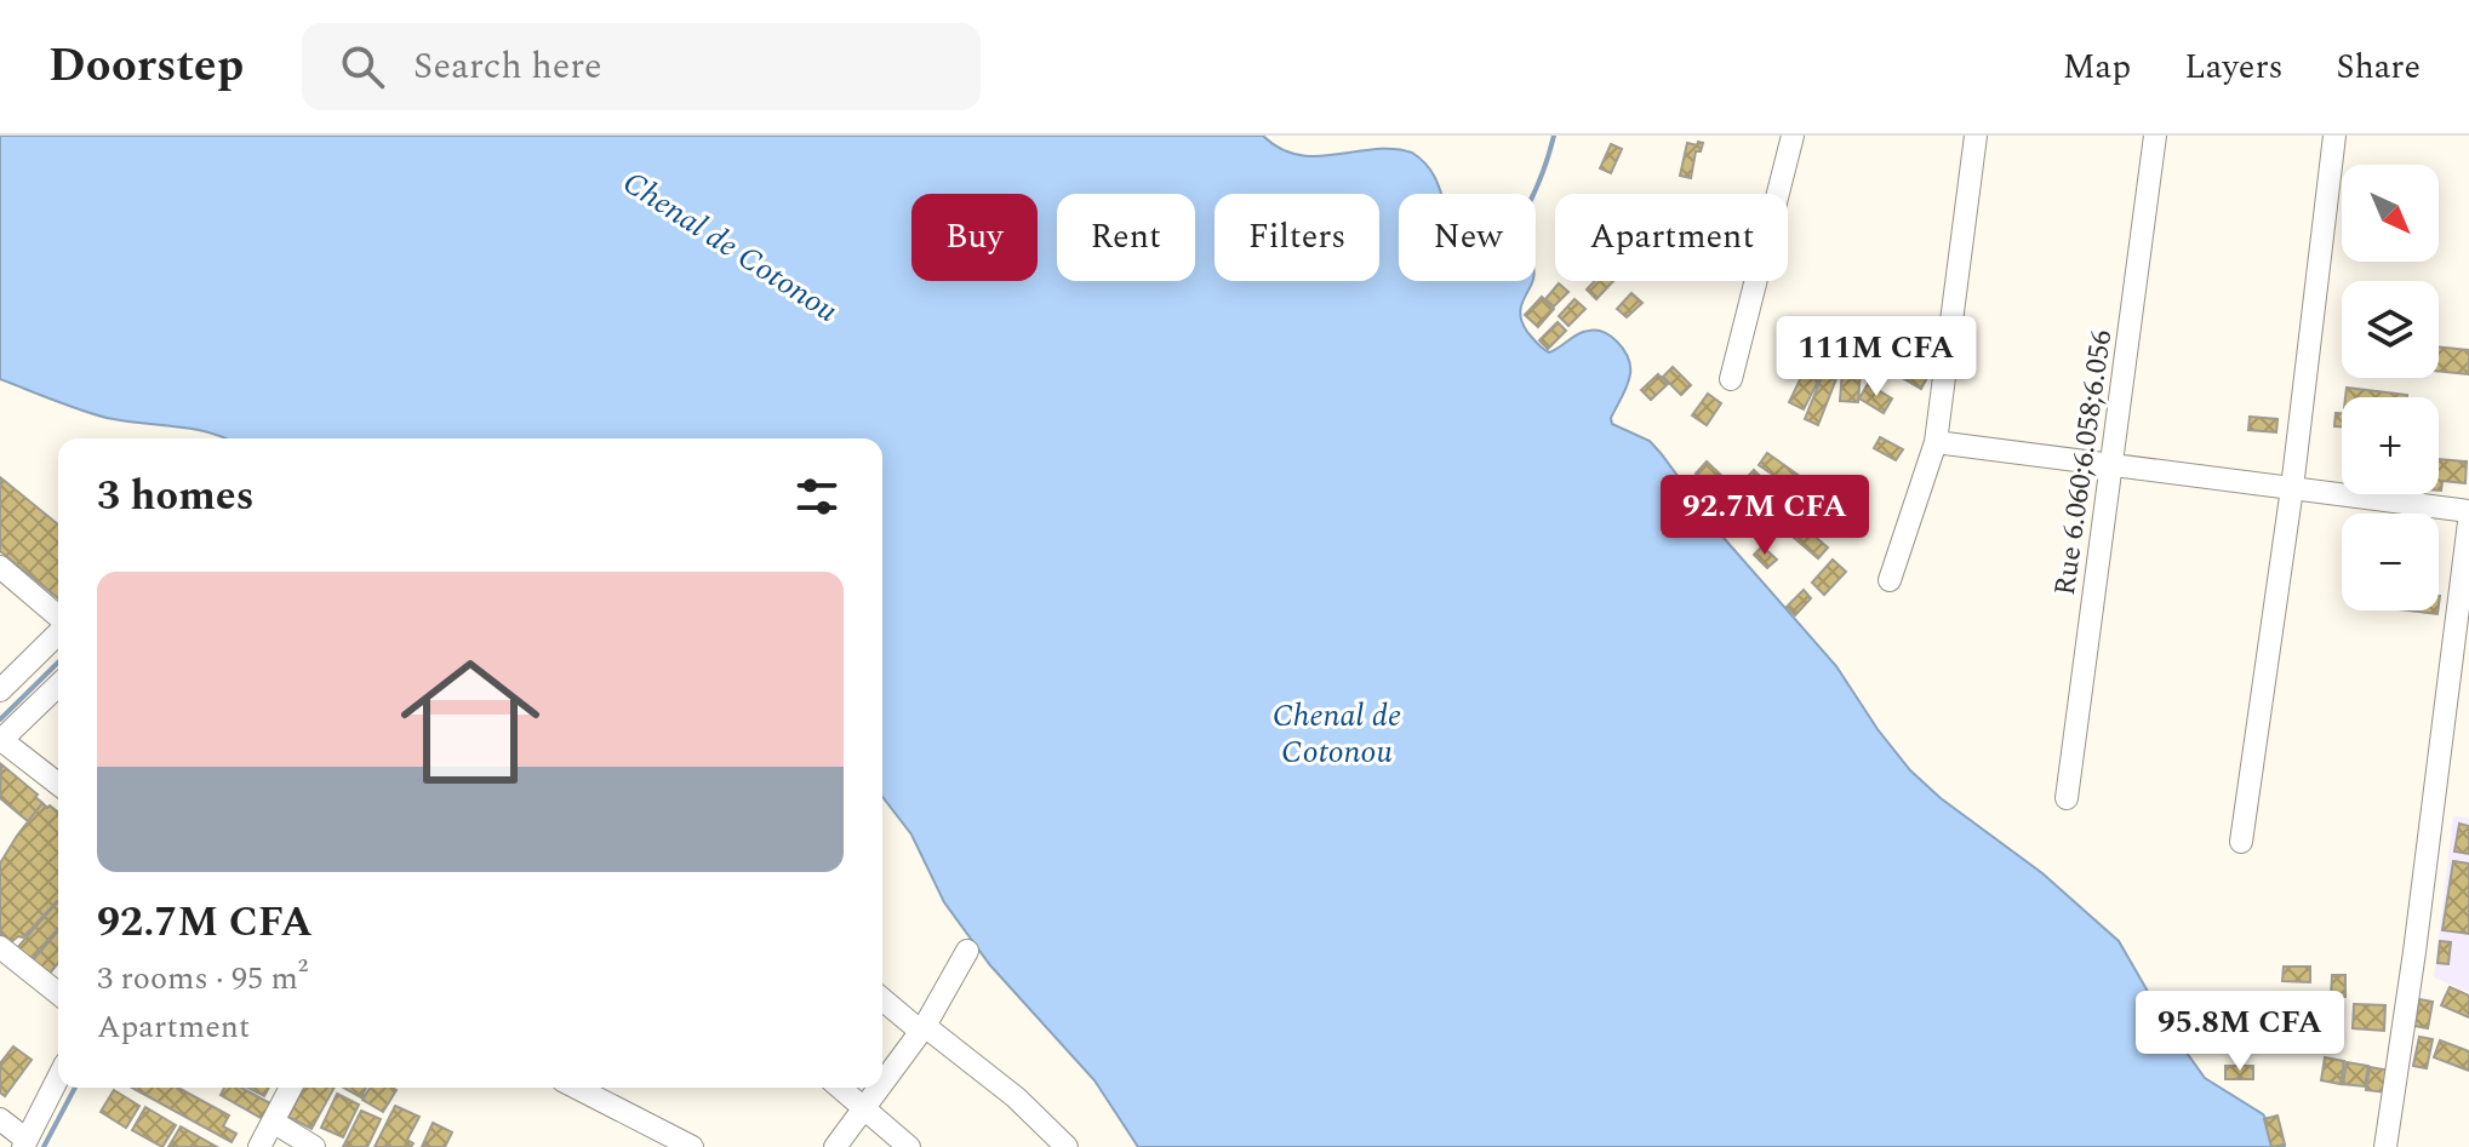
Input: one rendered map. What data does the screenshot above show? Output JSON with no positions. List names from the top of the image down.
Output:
{
  "streets": {
    "street": ["Rue 6.060;6.058;6.056"]
  },
  "water": ["Chenal de Cotonou"],
  "north": "bottom right",
  "page": {
    "header": "Doorstep",
    "search": "Search here",
    "nav": ["Map", "Layers", "Share"],
    "map_buttons": ["+", "−"],
    "chip": [
      "Buy",
      "Rent",
      "Filters",
      "New",
      "Apartment"
    ],
    "price": ["111M CFA", "92.7M CFA", "95.8M CFA"],
    "heading": "3 homes",
    "list": [
      {
        "name": "92.7M CFA",
        "note": "3 rooms · 95 m² · Apartment"
      }
    ]
  }
}
